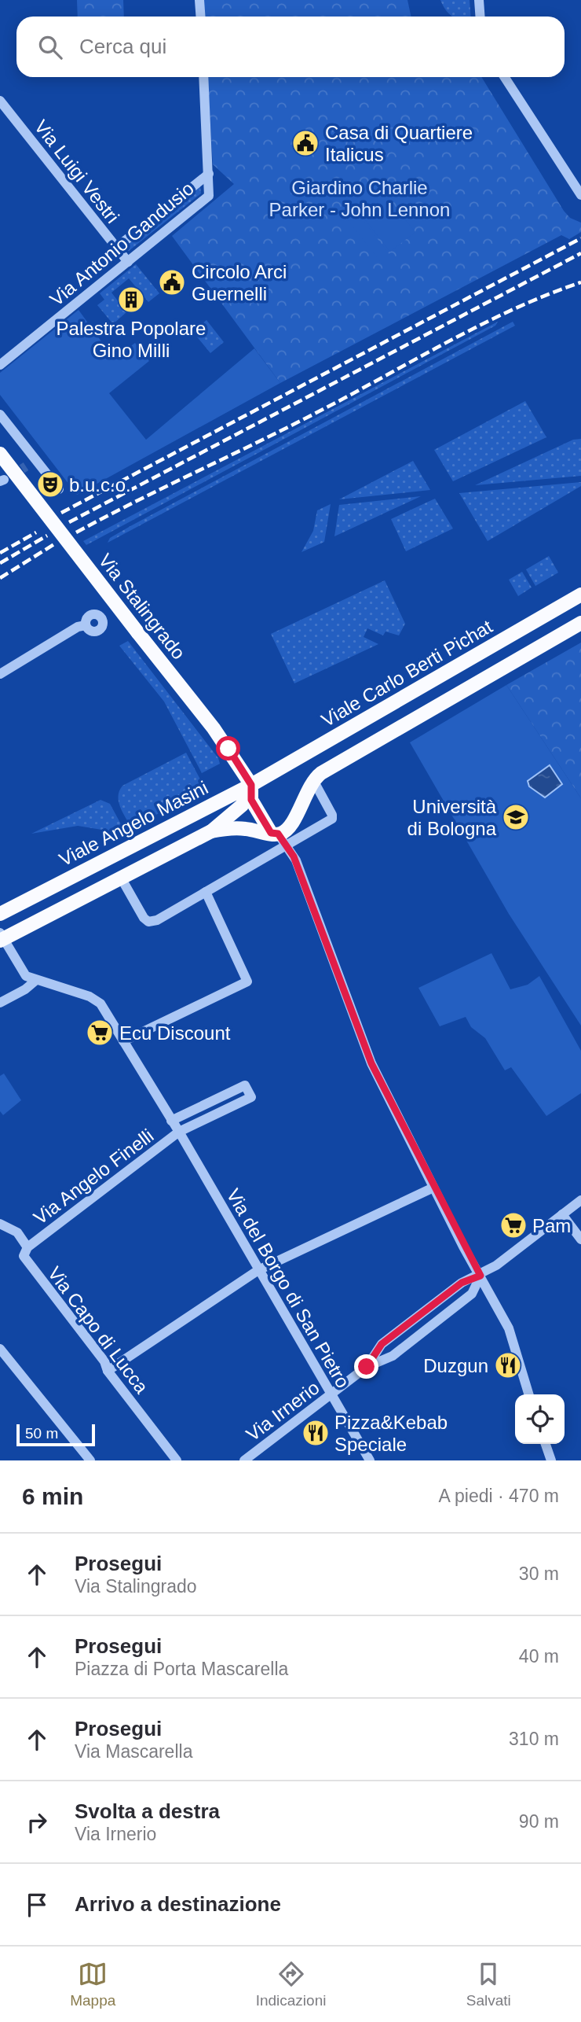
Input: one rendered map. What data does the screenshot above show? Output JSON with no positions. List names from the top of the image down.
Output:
{
  "streets": {
    "main road": ["Via Stalingrado", "Viale Carlo Berti Pichat", "Viale Angelo Masini"],
    "street": [
      "Via Luigi Vestri",
      "Via Antonio Gandusio",
      "Via Angelo Finelli",
      "Via del Borgo di San Pietro",
      "Via Capo di Lucca",
      "Via Irnerio"
    ]
  },
  "crossings": [
    ["Via Luigi Vestri", "Via Antonio Gandusio"],
    ["Via Stalingrado", "Viale Carlo Berti Pichat"],
    ["Via Stalingrado", "Viale Angelo Masini"],
    ["Viale Carlo Berti Pichat", "Viale Angelo Masini"],
    ["Viale Angelo Masini", "Via del Borgo di San Pietro"],
    ["Via Angelo Finelli", "Via del Borgo di San Pietro"],
    ["Via Angelo Finelli", "Via Capo di Lucca"],
    ["Via del Borgo di San Pietro", "Via Irnerio"]
  ],
  "parks": ["Giardino Charlie Parker - John Lennon"],
  "places": {
    "public building": ["Casa di Quartiere Italicus", "Circolo Arci Guernelli"],
    "building": ["Palestra Popolare Gino Milli"],
    "theatre": ["b.u.c.o."],
    "school or university": ["Università di Bologna"],
    "supermarket": ["Ecu Discount", "Pam"],
    "restaurant": ["Duzgun", "Pizza&Kebab Speciale"]
  },
  "scale_bar": "50 m",
  "page": {
    "search": "Cerca qui",
    "scale": "50 m",
    "heading": ["6 min", "A piedi · 470 m"],
    "list": [
      ["Prosegui", "Via Stalingrado", "30 m"],
      ["Prosegui", "Piazza di Porta Mascarella", "40 m"],
      ["Prosegui", "Via Mascarella", "310 m"],
      ["Svolta a destra", "Via Irnerio", "90 m"],
      "Arrivo a destinazione"
    ],
    "nav": ["Mappa", "Indicazioni", "Salvati"]
  }
}
